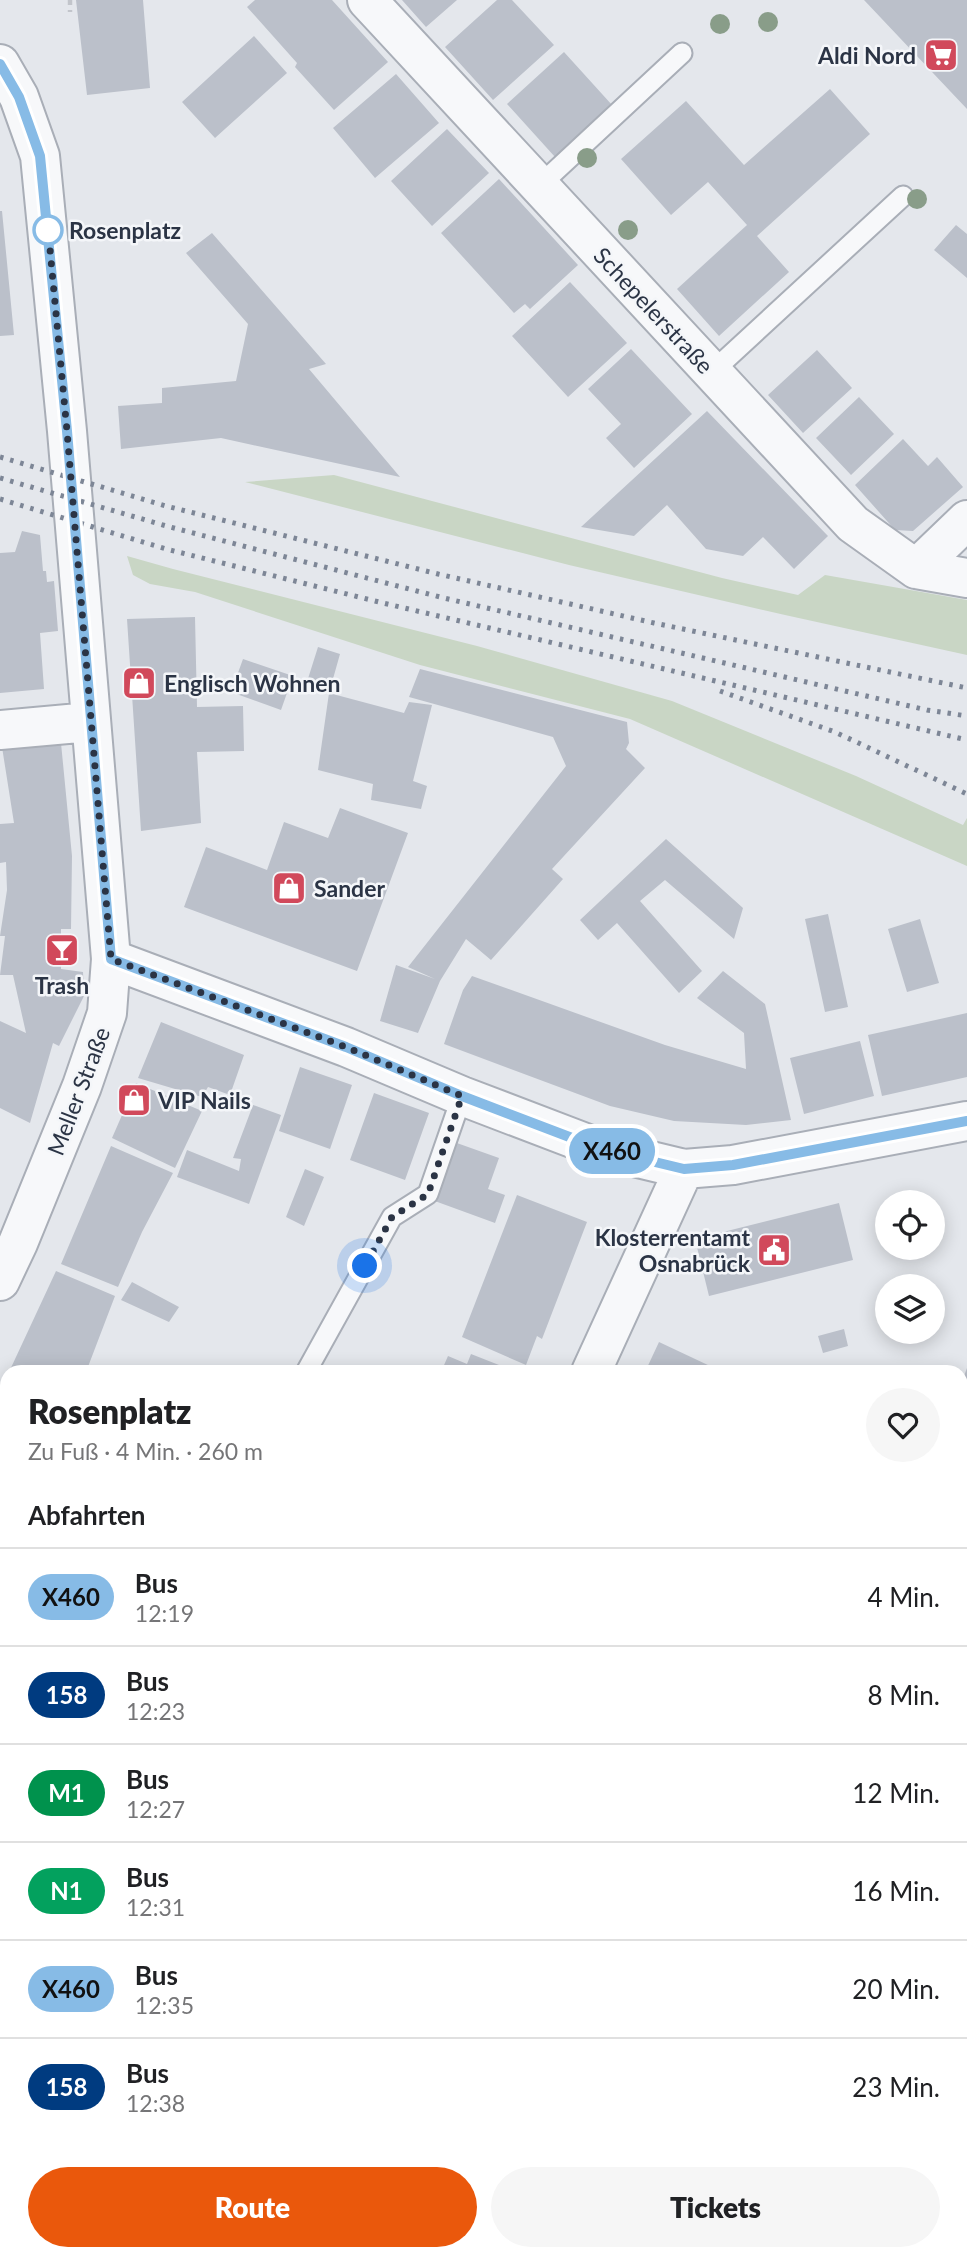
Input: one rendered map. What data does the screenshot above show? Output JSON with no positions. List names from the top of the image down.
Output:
{
  "streets": {
    "street": ["Schepelerstraße", "Meller Straße"]
  },
  "places": {
    "supermarket": ["Aldi Nord"],
    "other": ["Rosenplatz"],
    "shop": ["Englisch Wohnen", "Sander", "VIP Nails"],
    "bar": ["Trash"],
    "public building": ["Klosterrentamt Osnabrück"]
  },
  "lines": ["bus line X460"],
  "page": {
    "on_map": "X460",
    "heading": [
      ["Rosenplatz", "Zu Fuß · 4 Min. · 260 m"],
      "Abfahrten"
    ],
    "list": [
      {
        "mark": "X460",
        "name": "Bus",
        "note": "12:19",
        "value": "4 Min."
      },
      {
        "mark": "158",
        "name": "Bus",
        "note": "12:23",
        "value": "8 Min."
      },
      {
        "mark": "M1",
        "name": "Bus",
        "note": "12:27",
        "value": "12 Min."
      },
      {
        "mark": "N1",
        "name": "Bus",
        "note": "12:31",
        "value": "16 Min."
      },
      {
        "mark": "X460",
        "name": "Bus",
        "note": "12:35",
        "value": "20 Min."
      },
      {
        "mark": "158",
        "name": "Bus",
        "note": "12:38",
        "value": "23 Min."
      }
    ],
    "buttons": ["Route", "Tickets"]
  }
}
